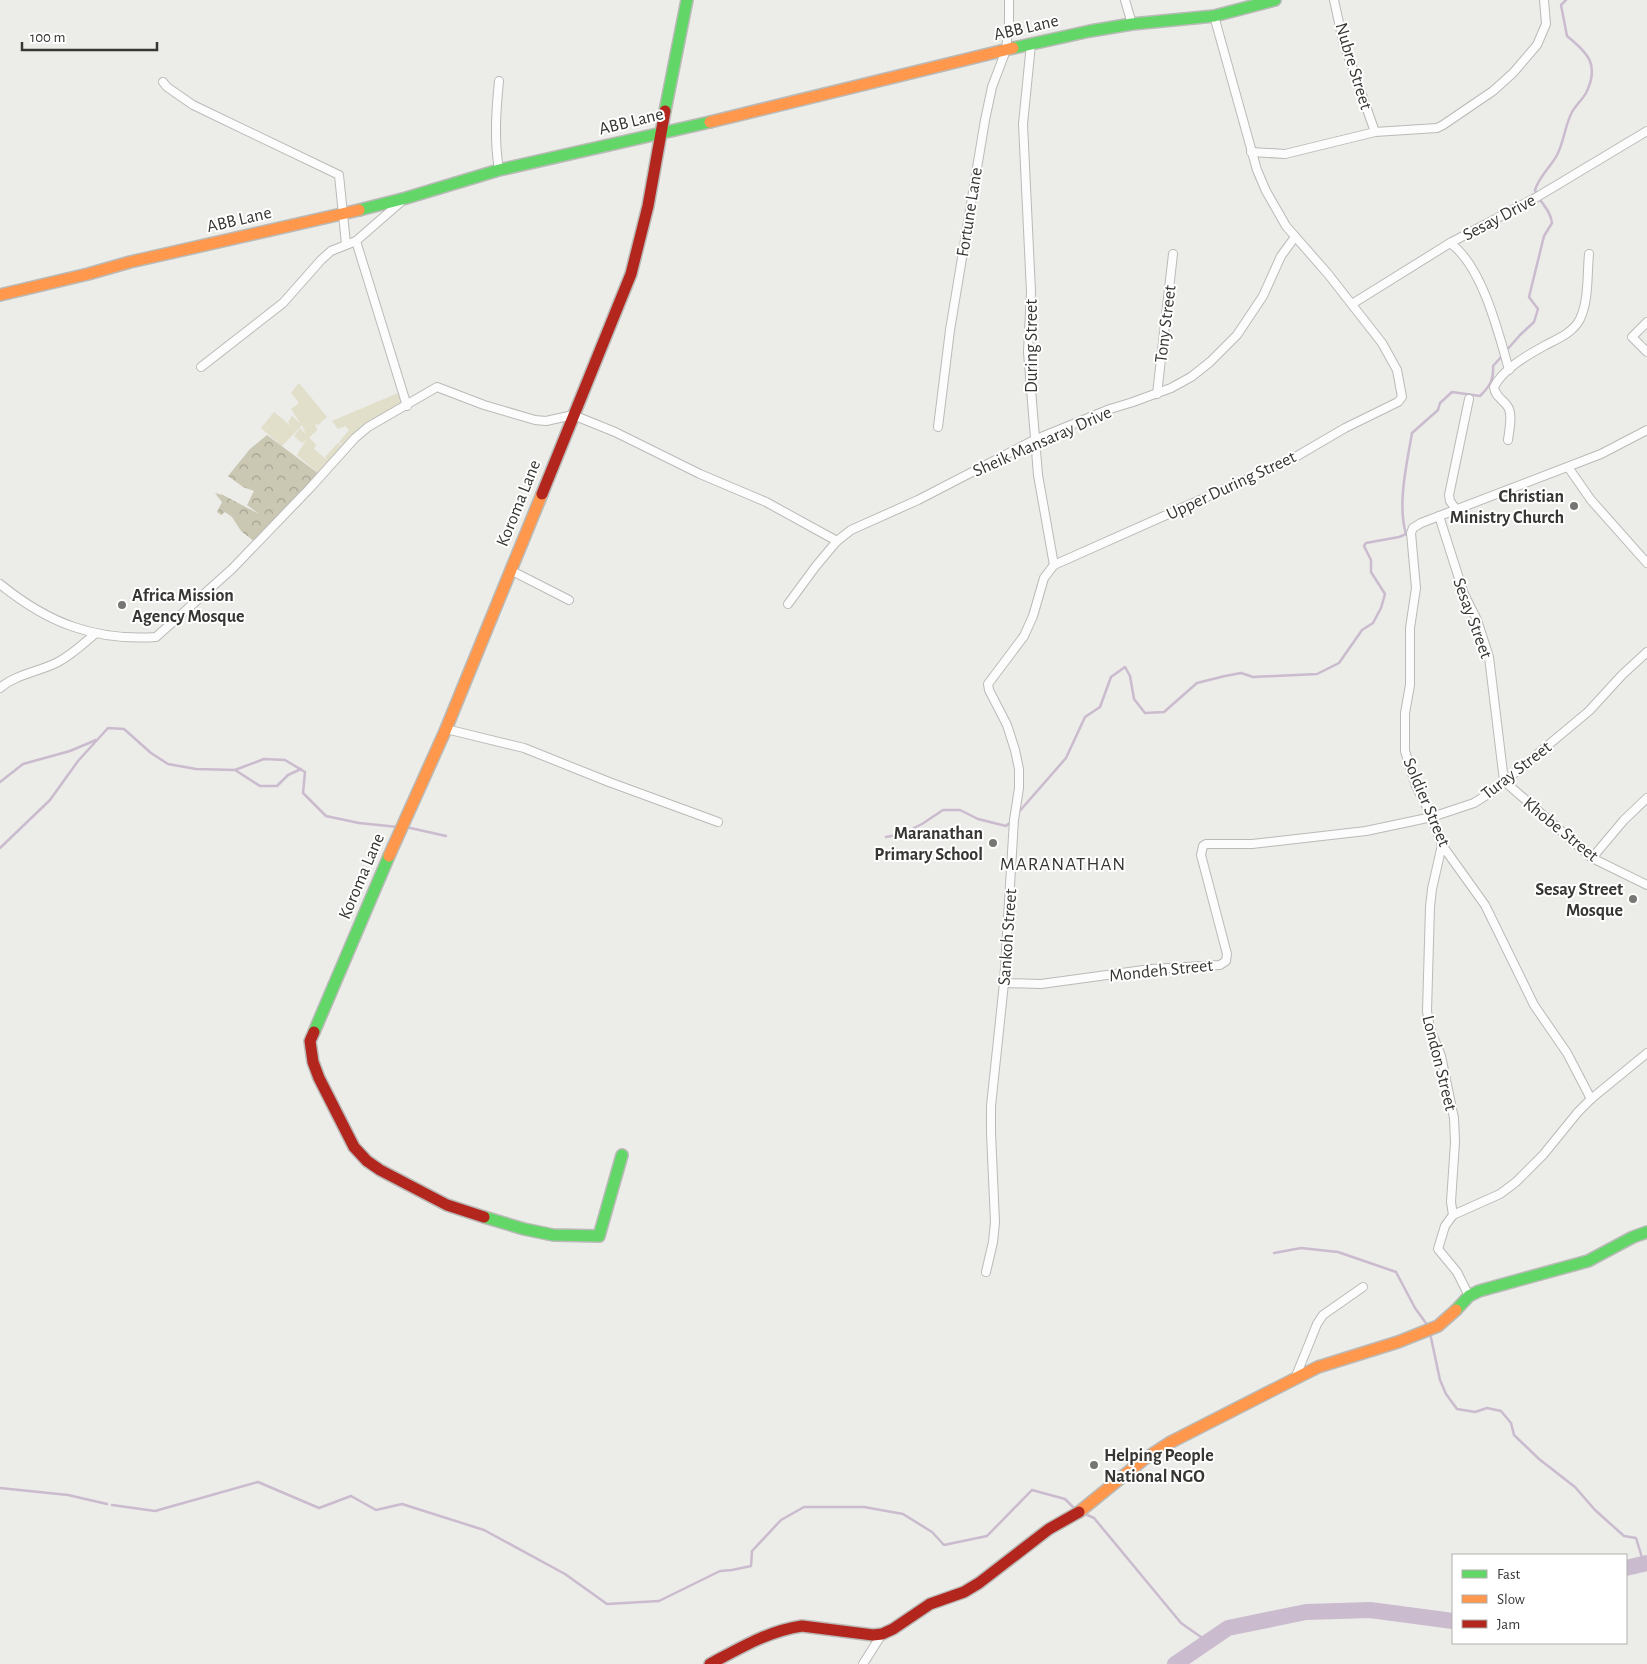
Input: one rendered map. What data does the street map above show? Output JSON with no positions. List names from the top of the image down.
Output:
{
  "streets": {
    "street": [
      "ABB Lane",
      "Nubre Street",
      "Fortune Lane",
      "Sesay Drive",
      "Tony Street",
      "During Street",
      "Sheik Mansaray Drive",
      "Upper During Street",
      "Koroma Lane",
      "Sesay Street",
      "Turay Street",
      "Soldier Street",
      "Khobe Street",
      "Sankoh Street",
      "Mondeh Street",
      "London Street"
    ]
  },
  "crossings": [
    ["ABB Lane", "Fortune Lane"],
    ["ABB Lane", "During Street"],
    ["ABB Lane", "Koroma Lane"],
    ["Sesay Drive", "Upper During Street"],
    ["Tony Street", "Sheik Mansaray Drive"],
    ["During Street", "Sheik Mansaray Drive"],
    ["During Street", "Upper During Street"],
    ["During Street", "Sankoh Street"],
    ["Upper During Street", "Sankoh Street"],
    ["Sesay Street", "Turay Street"],
    ["Sesay Street", "Soldier Street"],
    ["Sesay Street", "Khobe Street"],
    ["Turay Street", "Soldier Street"],
    ["Turay Street", "Khobe Street"],
    ["Turay Street", "Mondeh Street"],
    ["Soldier Street", "London Street"],
    ["Sankoh Street", "Mondeh Street"]
  ],
  "districts": ["MARANATHAN"],
  "places": [
    "Christian Ministry Church",
    "Africa Mission Agency Mosque",
    "Maranathan Primary School",
    "Sesay Street Mosque",
    "Helping People National NGO"
  ],
  "legend": ["Fast", "Slow", "Jam"],
  "scale_bar": "100 m"
}
